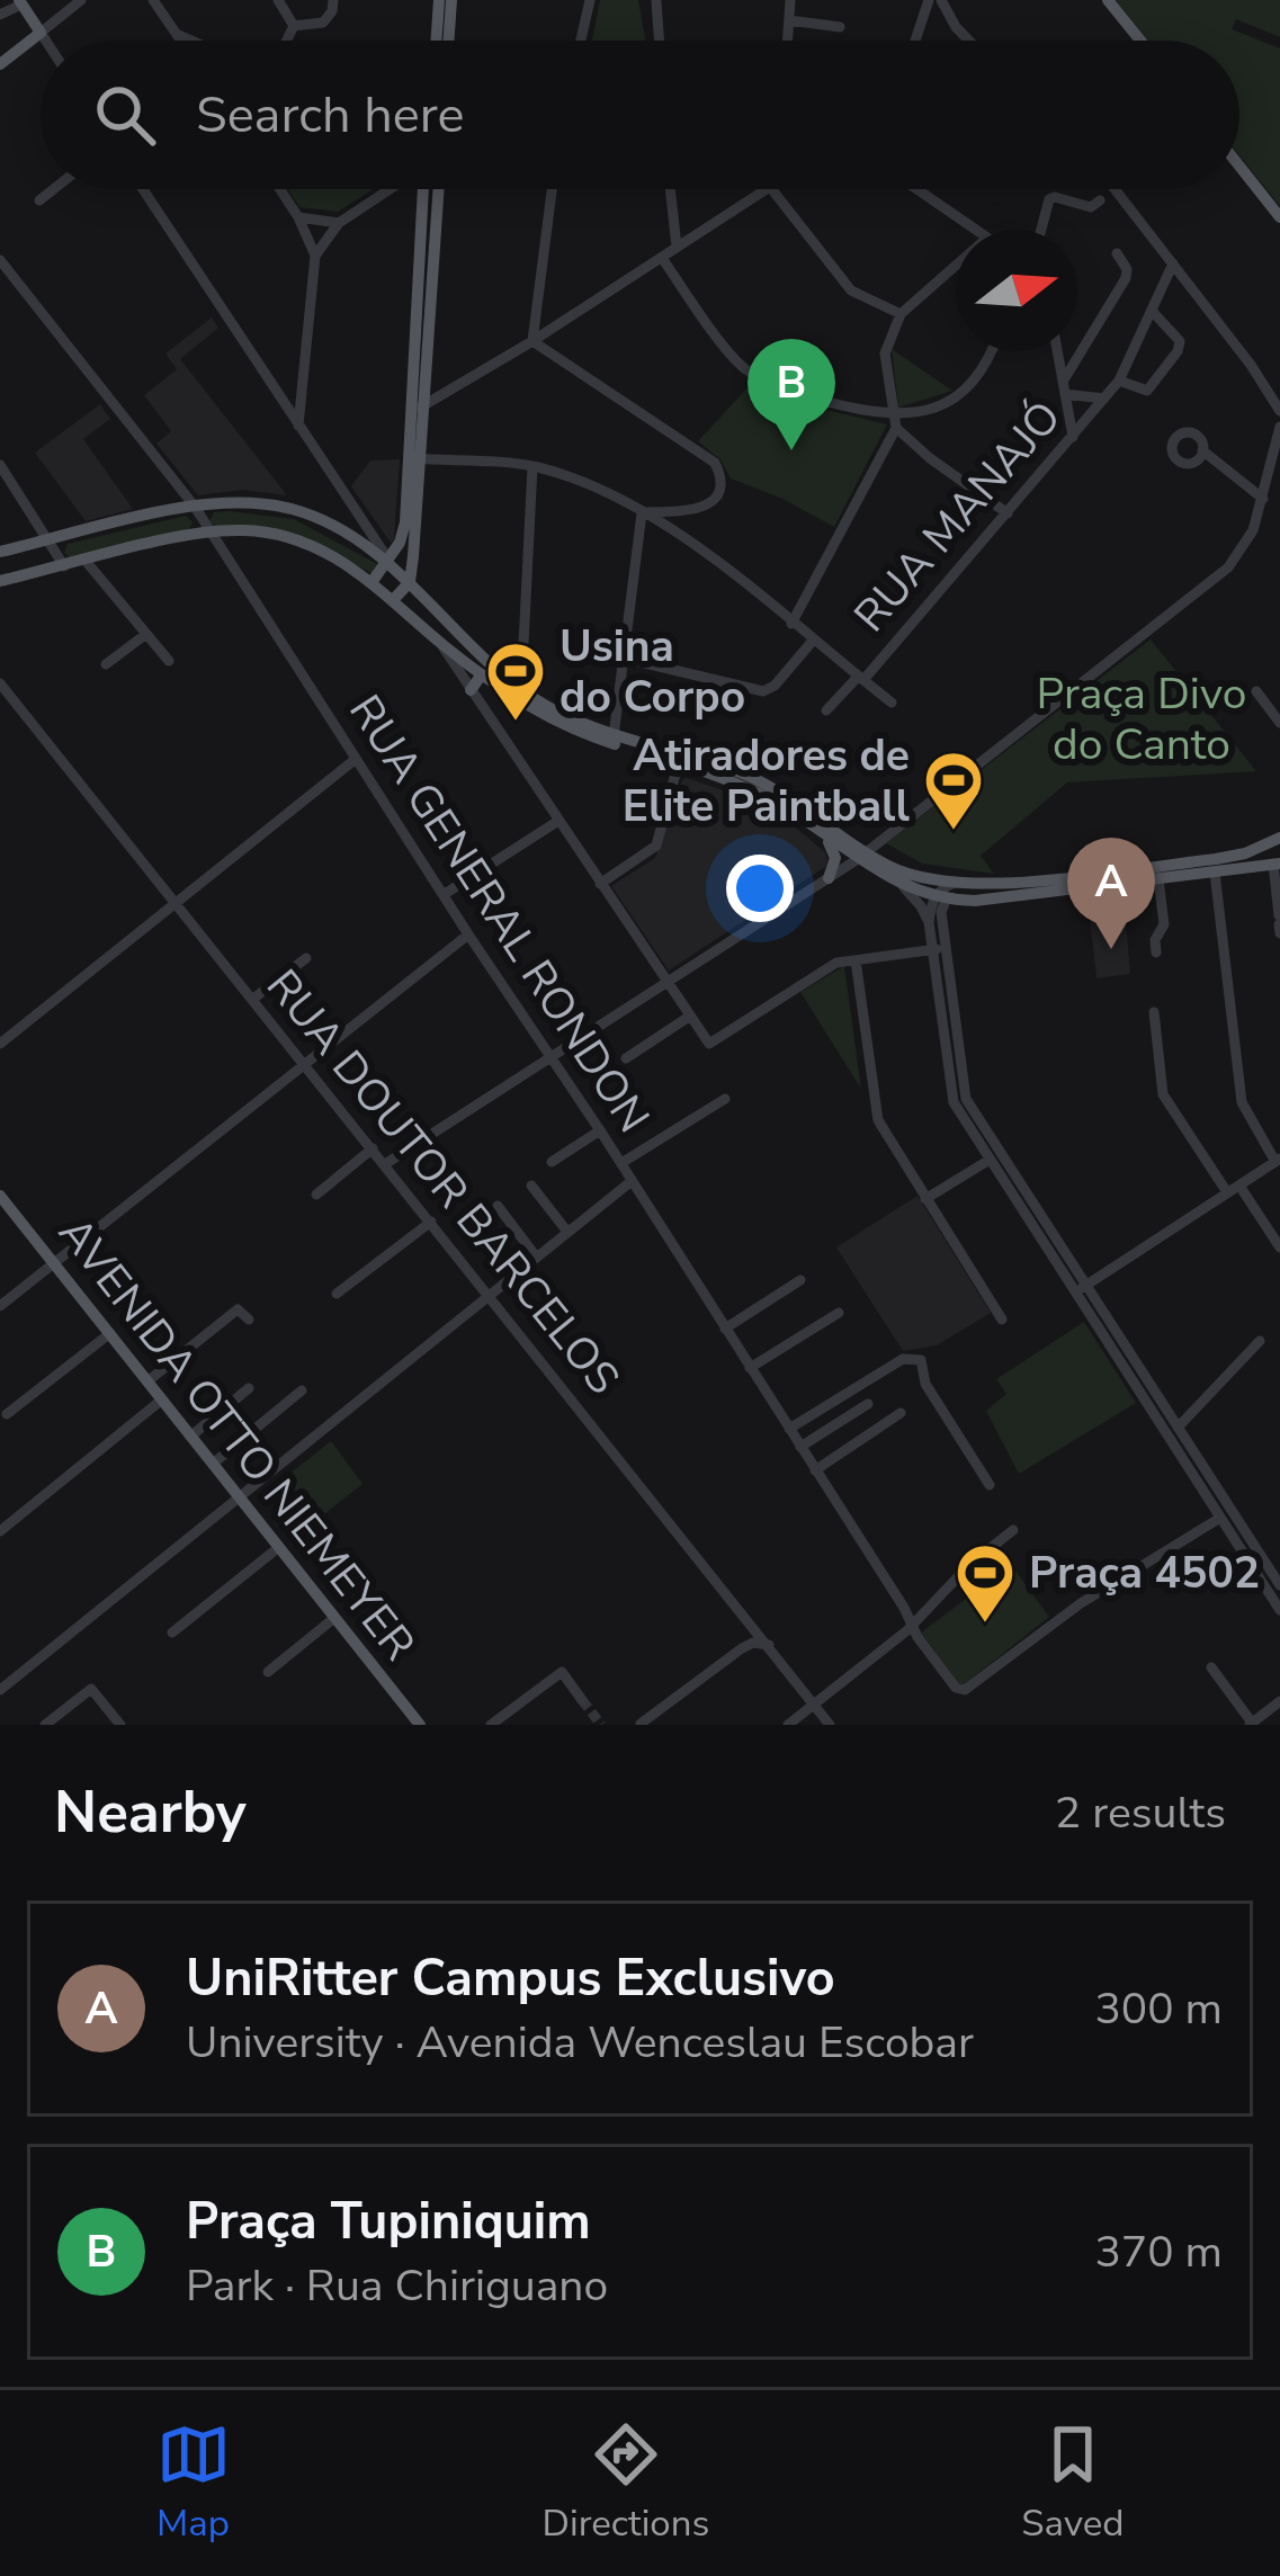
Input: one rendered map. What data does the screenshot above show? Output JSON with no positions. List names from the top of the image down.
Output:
{
  "streets": {
    "main road": ["AVENIDA OTTO NIEMEYER"],
    "street": ["RUA MANAJÓ", "RUA GENERAL RONDON", "RUA DOUTOR BARCELOS"]
  },
  "parks": ["Praça Divo do Canto"],
  "places": {
    "sports": ["Usina do Corpo", "Atiradores de Elite Paintball", "Praça 4502"]
  },
  "north": "right",
  "page": {
    "search": "Search here",
    "pins": ["B", "A"],
    "heading": ["Nearby", "2 results"],
    "list": [
      {
        "mark": "A",
        "name": "UniRitter Campus Exclusivo",
        "note": "University · Avenida Wenceslau Escobar",
        "value": "300 m"
      },
      {
        "mark": "B",
        "name": "Praça Tupiniquim",
        "note": "Park · Rua Chiriguano",
        "value": "370 m"
      }
    ],
    "nav": ["Map", "Directions", "Saved"]
  }
}
